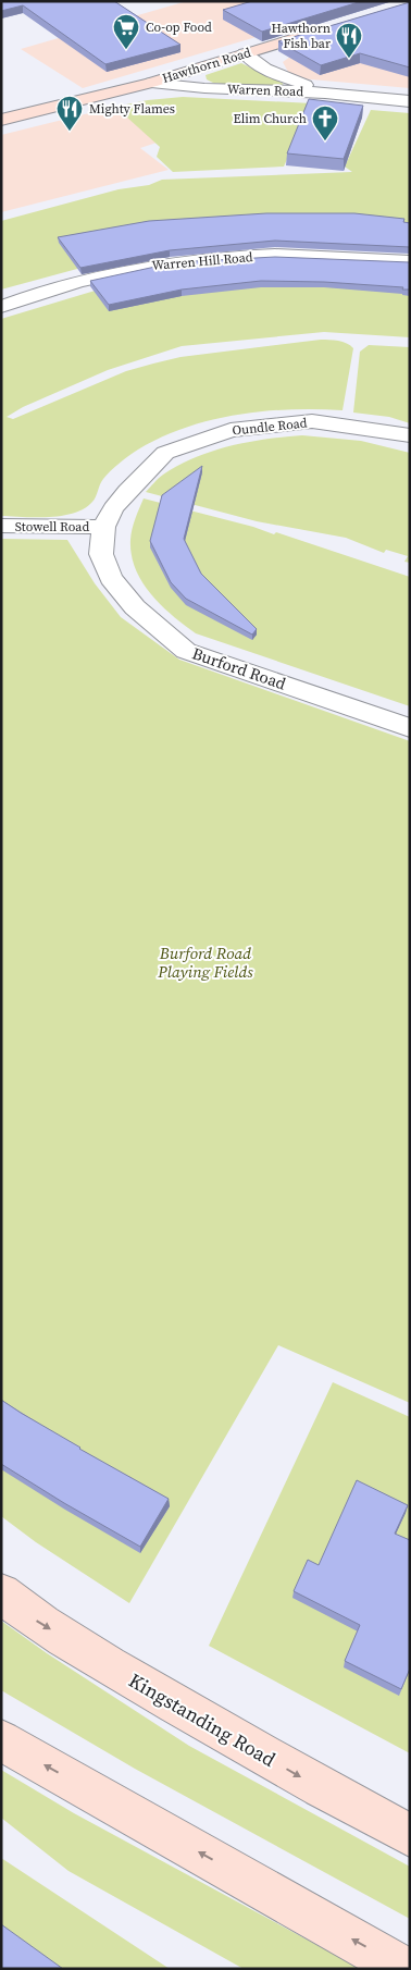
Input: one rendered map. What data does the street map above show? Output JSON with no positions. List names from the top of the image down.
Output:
{
  "streets": {
    "street": [
      "Hawthorn Road",
      "Warren Road",
      "Warren Hill Road",
      "Oundle Road",
      "Stowell Road",
      "Burford Road",
      "Kingstanding Road"
    ]
  },
  "crossings": [
    ["Hawthorn Road", "Warren Road"],
    ["Oundle Road", "Stowell Road"],
    ["Oundle Road", "Burford Road"],
    ["Stowell Road", "Burford Road"]
  ],
  "parks": ["Burford Road Playing Fields"],
  "places": {
    "supermarket": ["Co-op Food"],
    "restaurant": ["Hawthorn Fish bar", "Mighty Flames"],
    "church": ["Elim Church"]
  }
}
